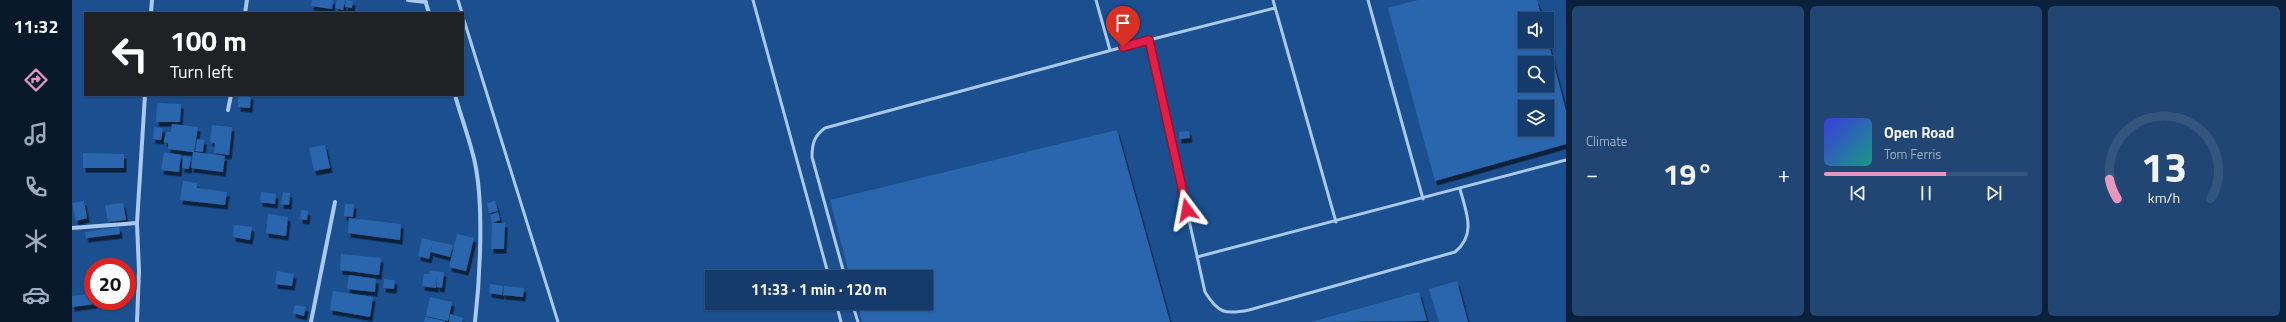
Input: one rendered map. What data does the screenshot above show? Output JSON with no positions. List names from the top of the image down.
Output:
{
  "page": {
    "tabs": "11:32",
    "tile": "Climate",
    "turn": ["100 m", "Turn left"],
    "song": ["Open Road", "Tom Ferris"],
    "heat": ["−", "19°", "+"],
    "limit": "20",
    "trip": "11:33 · 1 min · 120 m",
    "gauge": ["13", "km/h"]
  }
}
